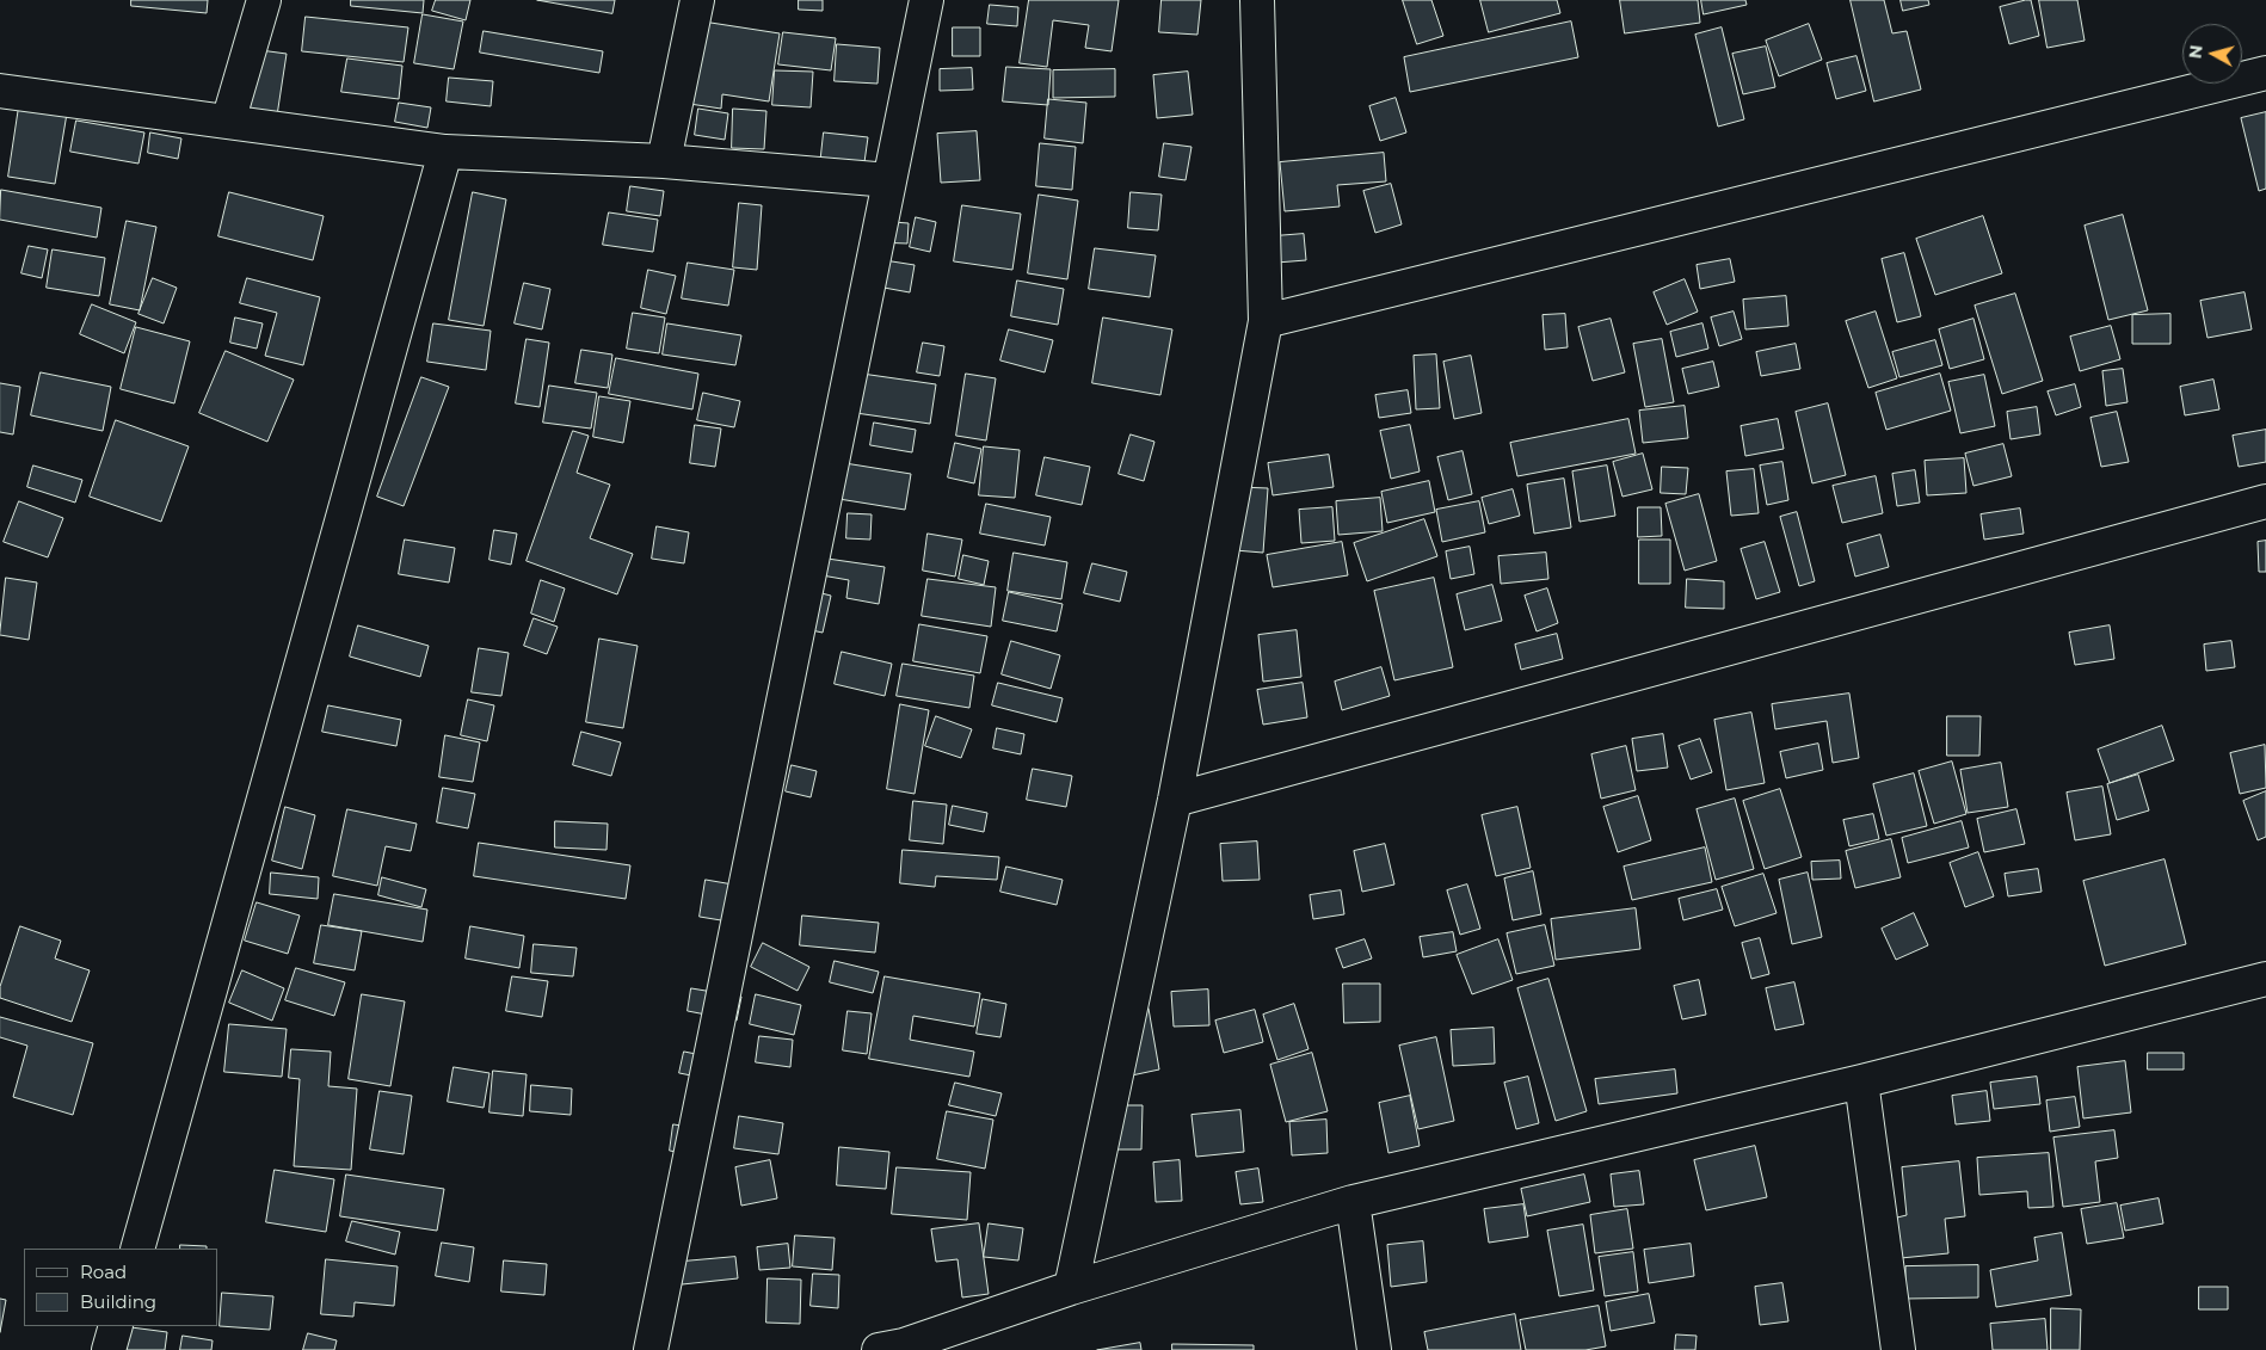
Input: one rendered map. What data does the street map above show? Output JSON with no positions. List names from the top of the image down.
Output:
{
  "legend": ["Road", "Building"],
  "north": "left"
}
